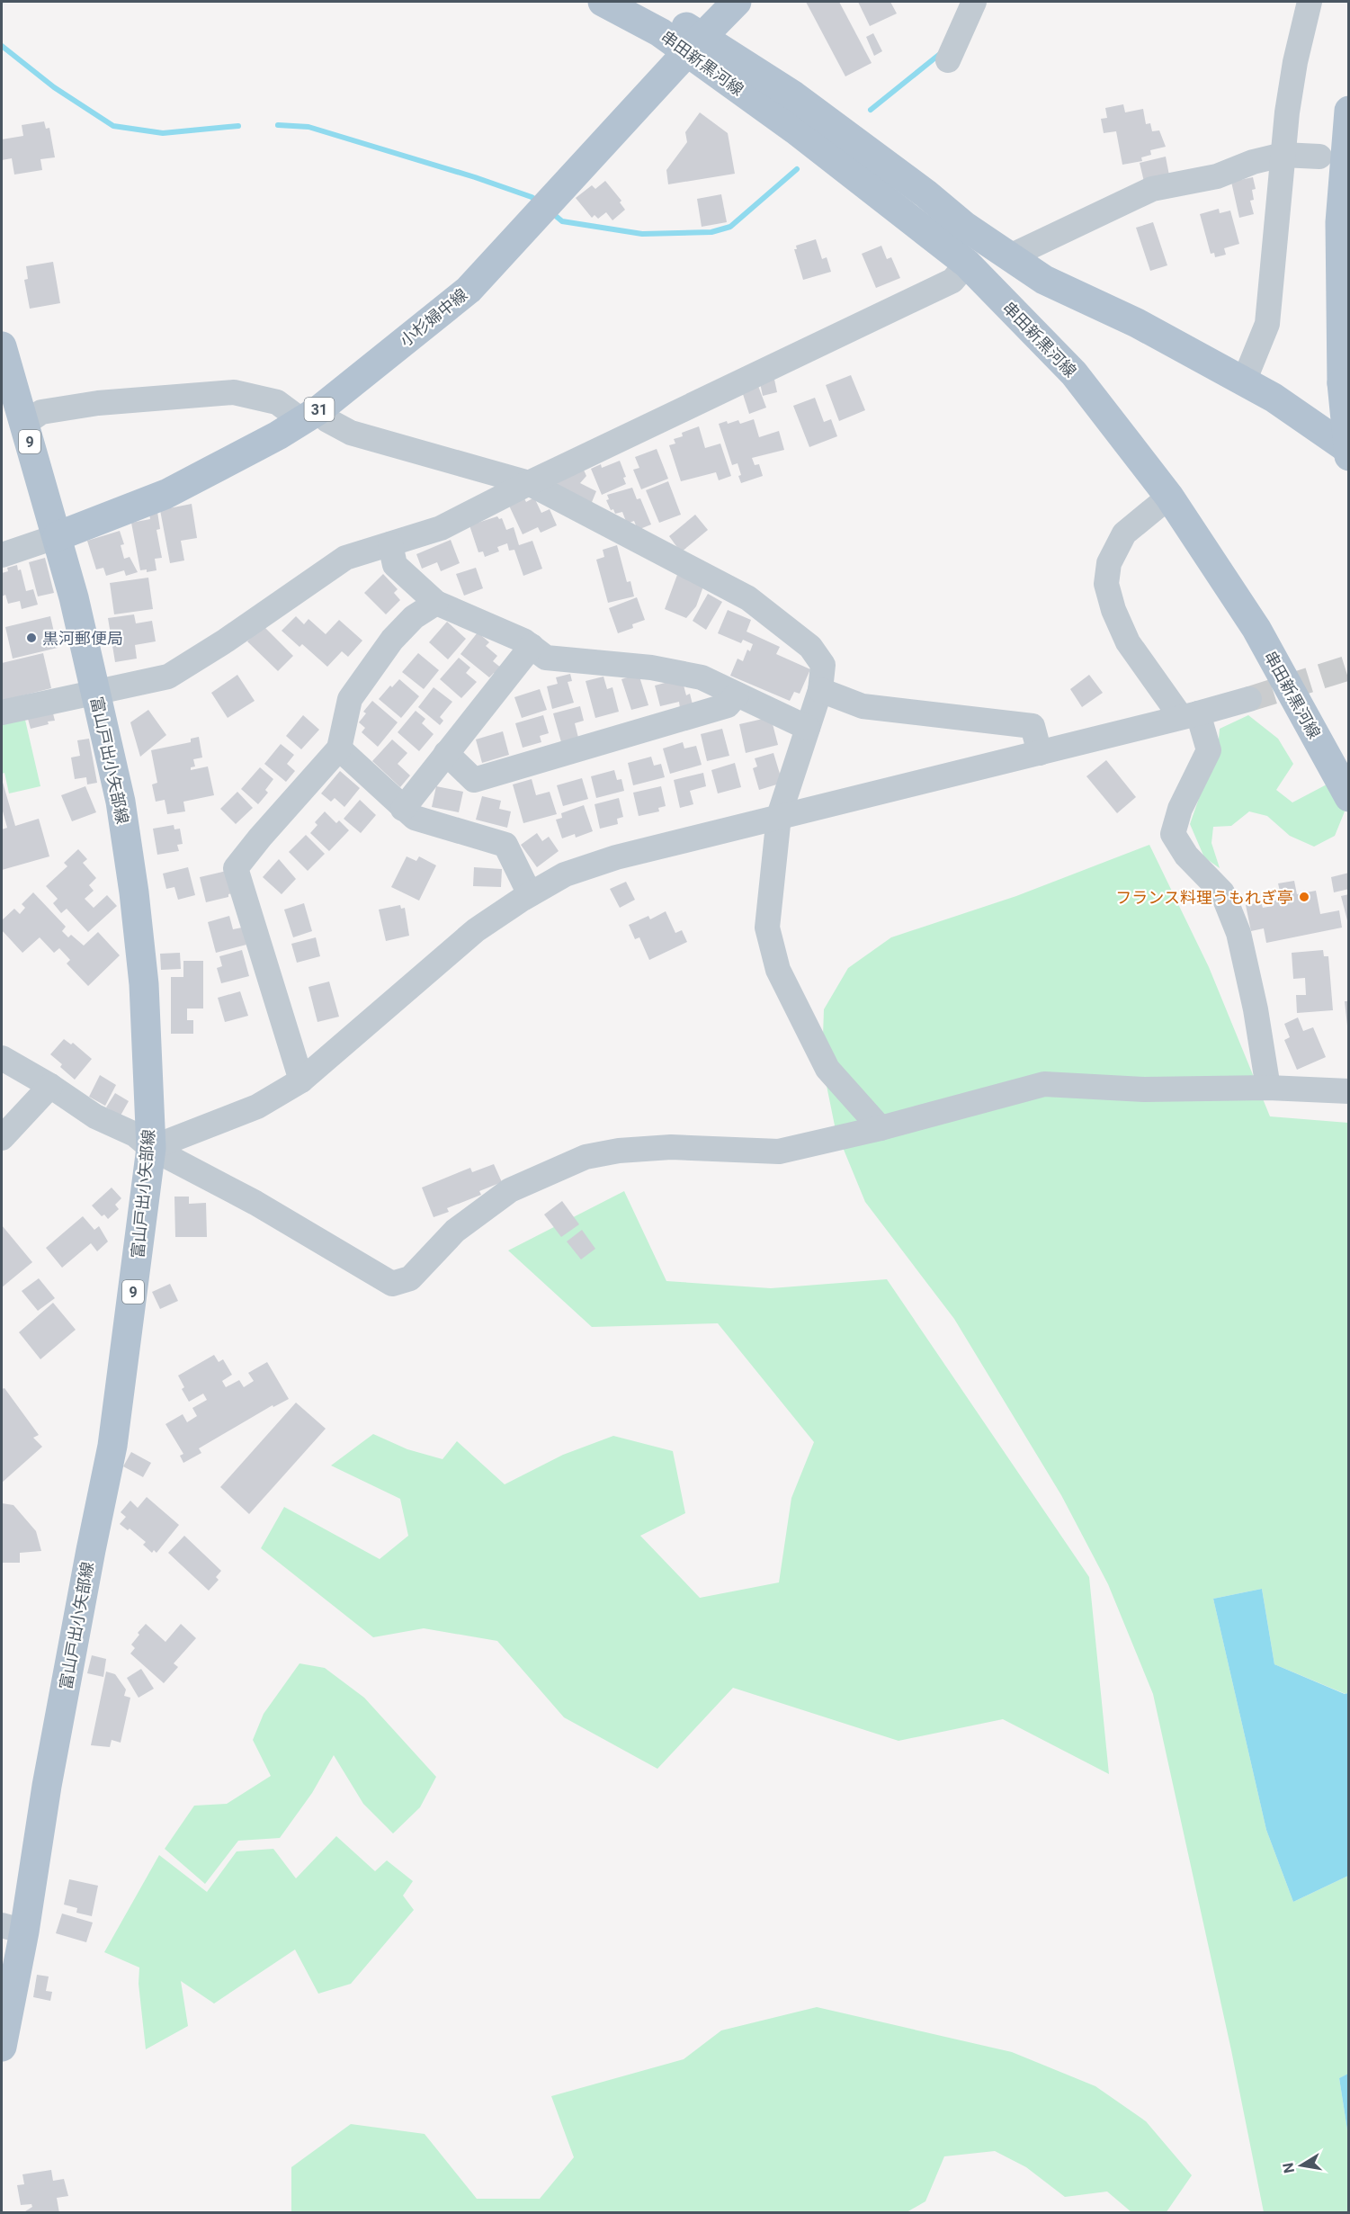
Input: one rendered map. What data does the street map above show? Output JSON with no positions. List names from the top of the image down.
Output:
{
  "streets": {
    "main road": [
      "串田新黒河線",
      "小杉婦中線",
      "31",
      "9",
      "富山戸出小矢部線"
    ]
  },
  "crossings": [
    ["串田新黒河線", "小杉婦中線"],
    ["小杉婦中線", "富山戸出小矢部線"]
  ],
  "places": ["黒河郵便局", "フランス料理うもれぎ亭"],
  "north": "left"
}
